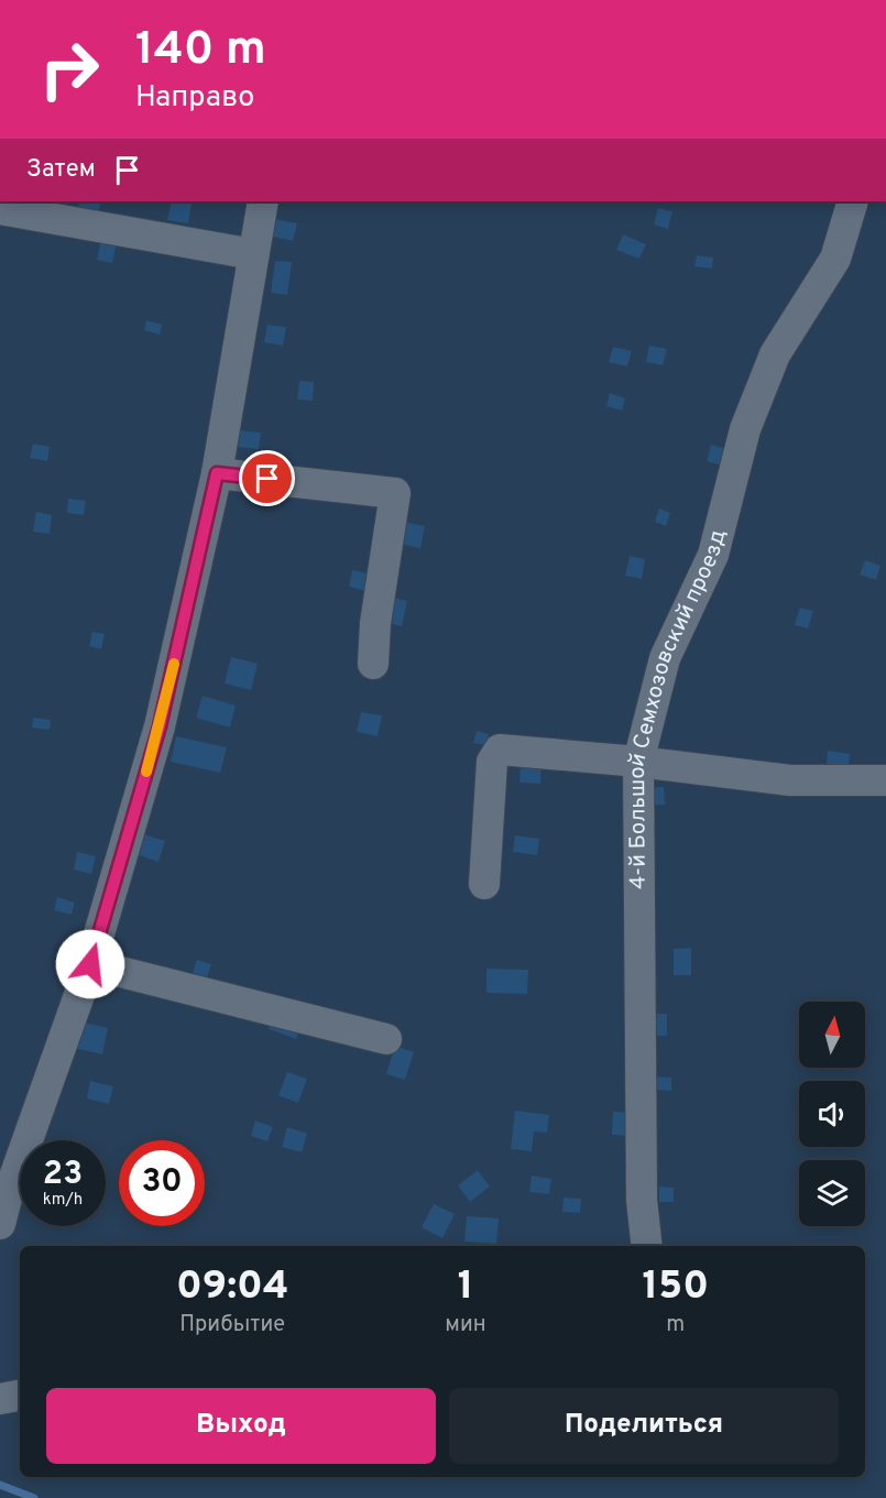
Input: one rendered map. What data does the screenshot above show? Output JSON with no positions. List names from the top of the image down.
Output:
{
  "streets": {
    "street": ["4-й Большой Семхозовский проезд"]
  },
  "north": "top",
  "page": {
    "turn": ["140 m", "Направо"],
    "then": "Затем",
    "speed": "23 km/h",
    "limit": "30",
    "eta": [
      "09:04",
      "Прибытие",
      "1",
      "мин",
      "150",
      "m"
    ],
    "buttons": ["Выход", "Поделиться"]
  }
}
